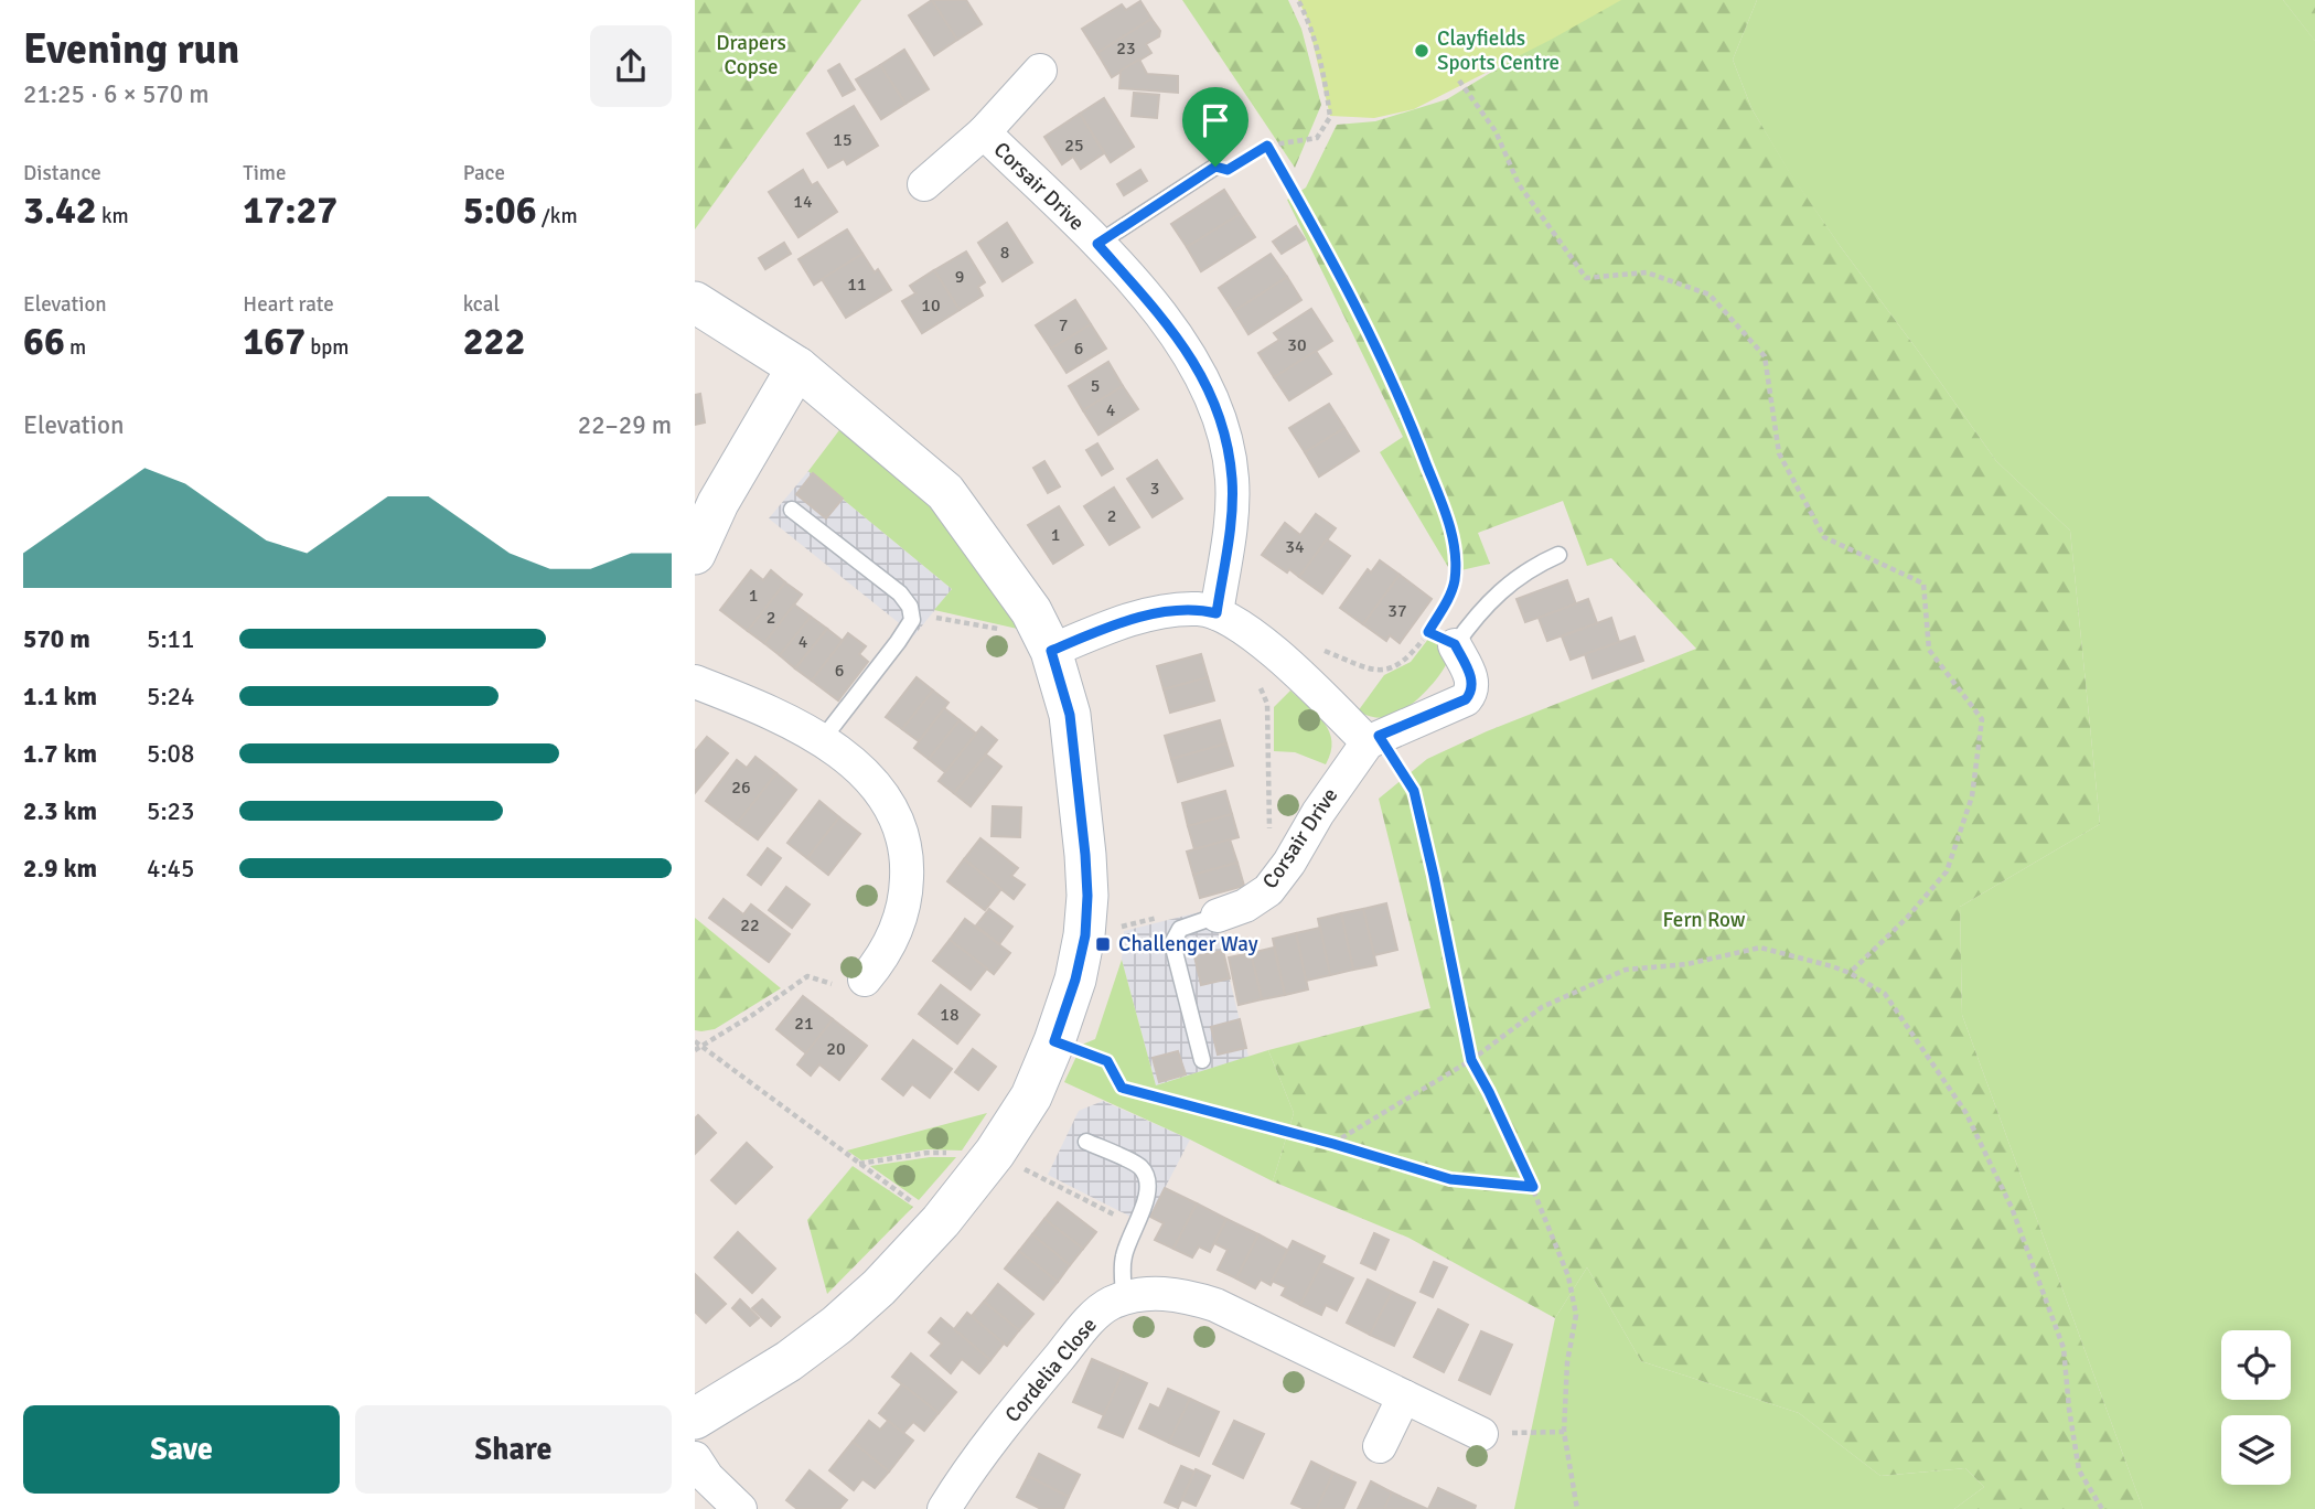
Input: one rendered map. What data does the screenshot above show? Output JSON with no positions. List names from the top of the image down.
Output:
{
  "streets": {
    "street": ["Corsair Drive", "Cordelia Close"]
  },
  "parks": ["Drapers Copse", "Fern Row"],
  "places": {
    "other": ["Clayfields Sports Centre"],
    "transit": ["Challenger Way"]
  },
  "house_numbers": [
    "23",
    "15",
    "25",
    "14",
    "8",
    "9",
    "11",
    "10",
    "7",
    "30",
    "6",
    "5",
    "4",
    "3",
    "2",
    "1",
    "34",
    "1",
    "37",
    "2",
    "4",
    "6",
    "26",
    "22",
    "18",
    "21",
    "20"
  ],
  "page": {
    "heading": ["Evening run", "21:25 · 6 × 570 m"],
    "stats": [
      ["Distance", "3.42 km"],
      ["Time", "17:27"],
      ["Pace", "5:06 /km"],
      ["Elevation", "66 m"],
      ["Heart rate", "167 bpm"],
      ["kcal", "222"]
    ],
    "chart": ["Elevation", "22–29 m"],
    "list": [
      {
        "name": "570 m",
        "note": "5:11"
      },
      {
        "name": "1.1 km",
        "note": "5:24"
      },
      {
        "name": "1.7 km",
        "note": "5:08"
      },
      {
        "name": "2.3 km",
        "note": "5:23"
      },
      {
        "name": "2.9 km",
        "note": "4:45"
      }
    ],
    "buttons": ["Save", "Share"]
  }
}
